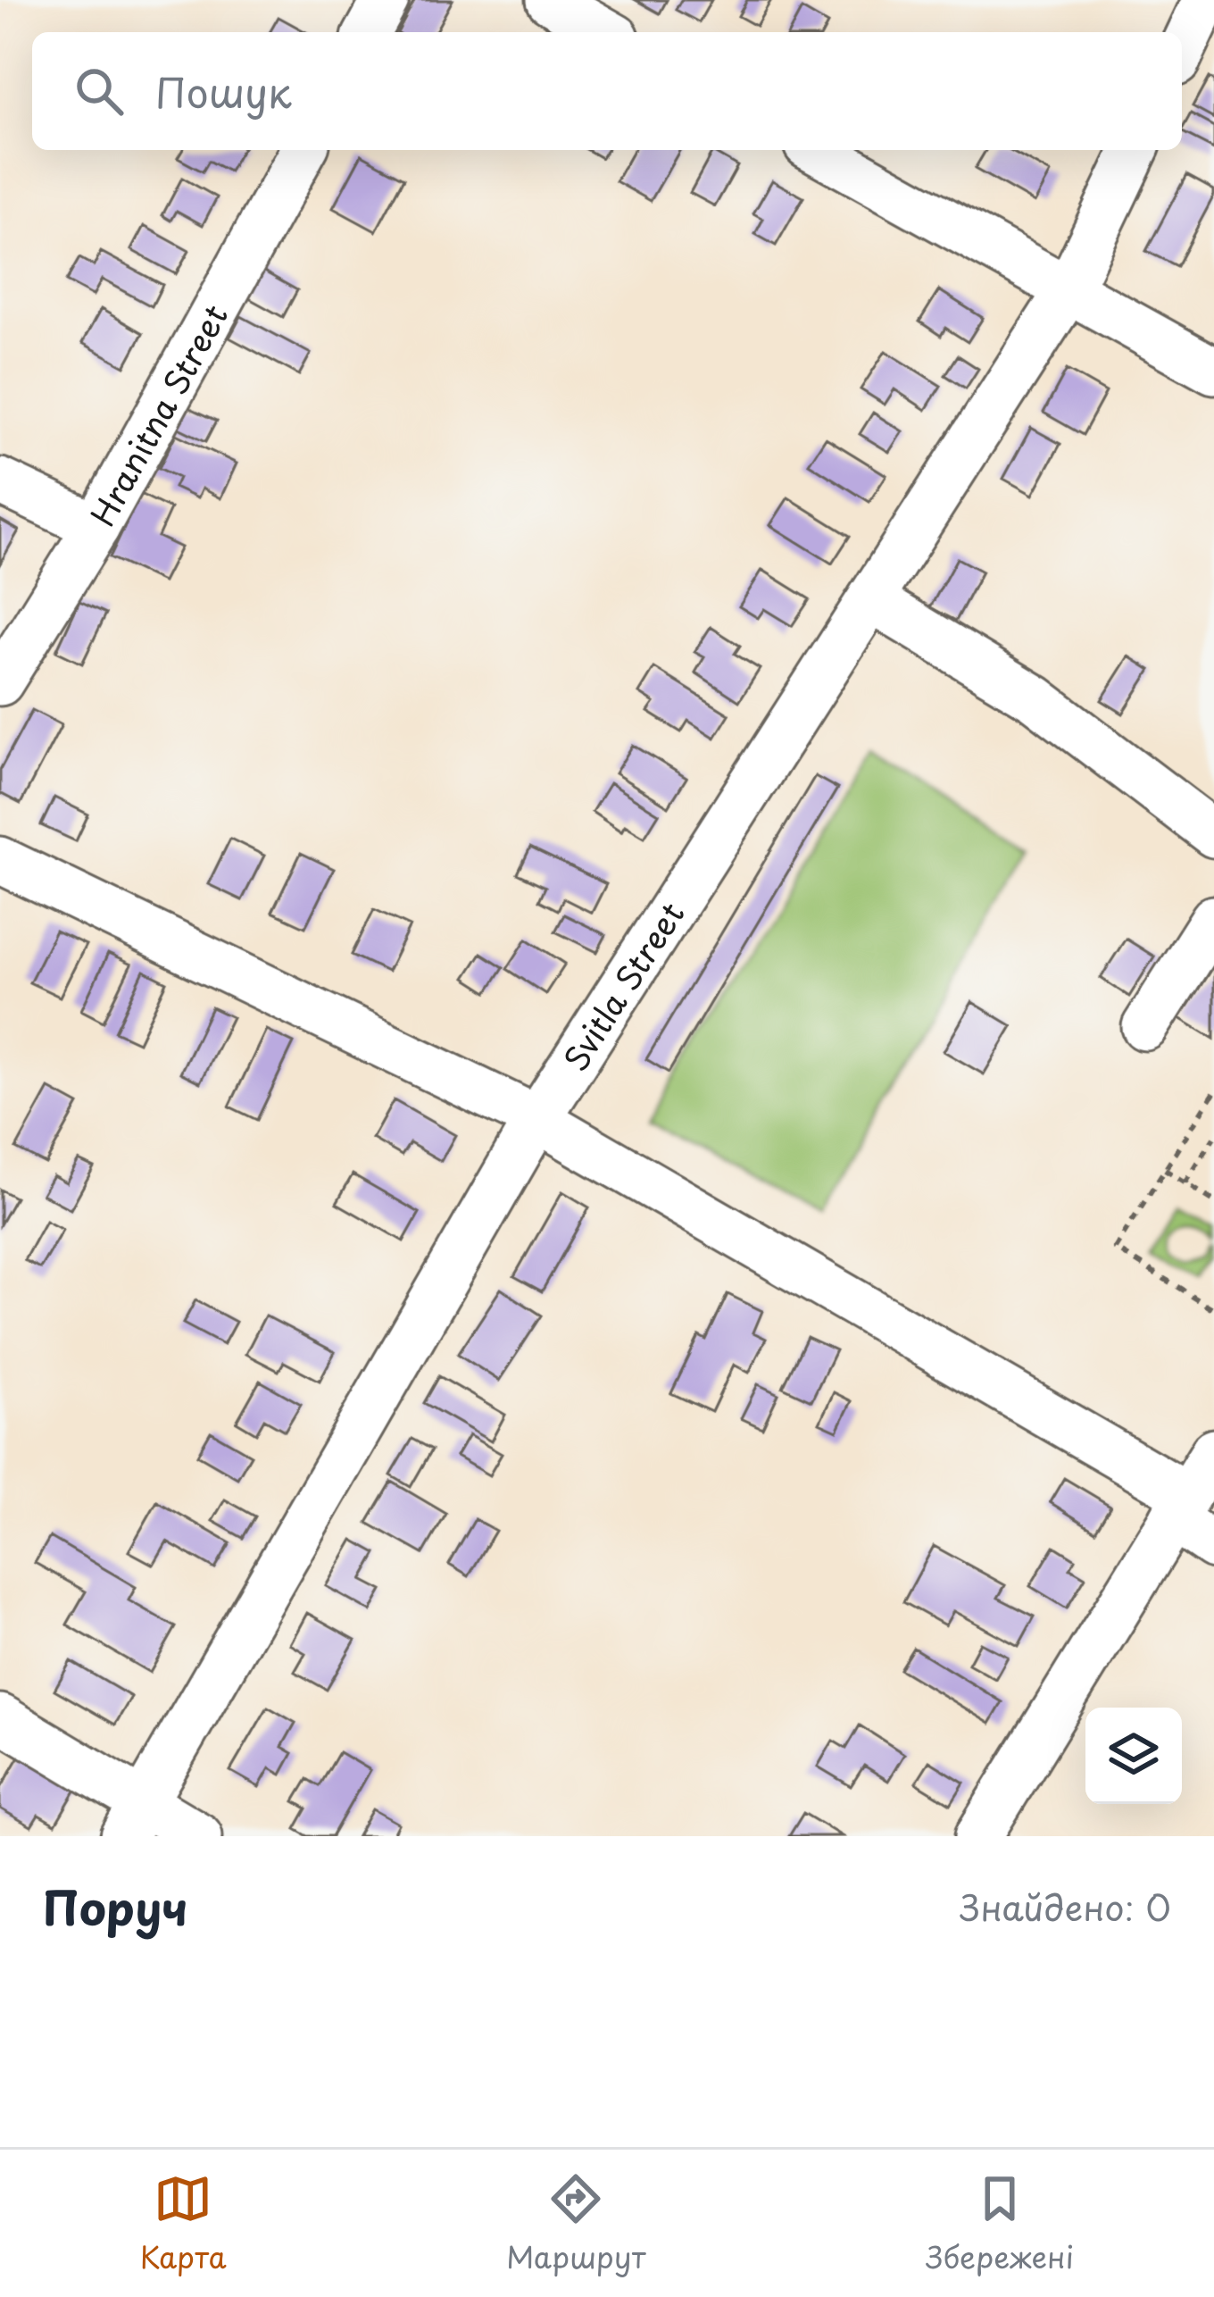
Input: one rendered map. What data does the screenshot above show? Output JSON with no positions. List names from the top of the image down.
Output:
{
  "streets": {
    "street": ["Hranitna Street", "Svitla Street"]
  },
  "page": {
    "search": "Пошук",
    "heading": ["Поруч", "Знайдено: 0"],
    "nav": ["Карта", "Маршрут", "Збережені"]
  }
}
